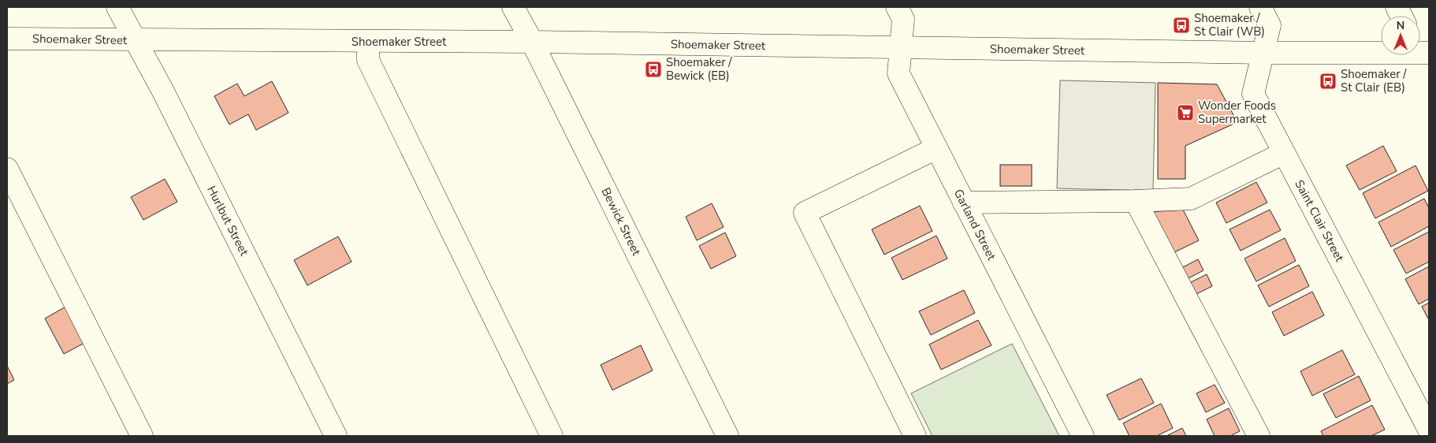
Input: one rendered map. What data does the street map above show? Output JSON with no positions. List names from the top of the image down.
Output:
{
  "streets": {
    "street": [
      "Shoemaker Street",
      "Hurlbut Street",
      "Saint Clair Street",
      "Bewick Street",
      "Garland Street"
    ]
  },
  "crossings": [
    ["Shoemaker Street", "Hurlbut Street"],
    ["Shoemaker Street", "Saint Clair Street"],
    ["Shoemaker Street", "Bewick Street"],
    ["Shoemaker Street", "Garland Street"]
  ],
  "places": {
    "bus stop": ["Shoemaker / St Clair (WB)", "Shoemaker / Bewick (EB)", "Shoemaker / St Clair (EB)"],
    "supermarket": ["Wonder Foods Supermarket"]
  },
  "north": "top"
}
